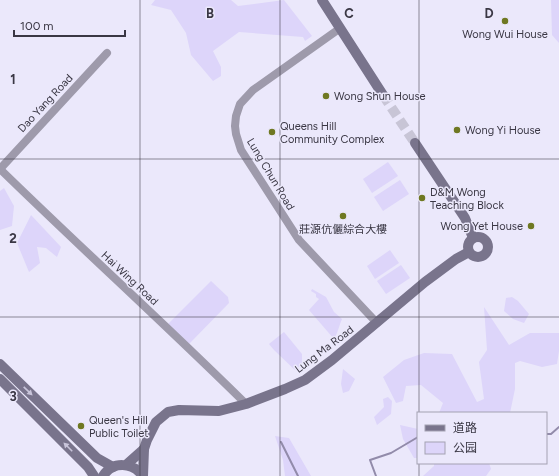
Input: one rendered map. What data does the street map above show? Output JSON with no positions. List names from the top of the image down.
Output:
{
  "streets": {
    "street": [
      "Dao Yang Road",
      "Lung Chun Road",
      "Hai Wing Road",
      "Lung Ma Road"
    ]
  },
  "crossings": [
    ["Dao Yang Road", "Hai Wing Road"],
    ["Lung Chun Road", "Lung Ma Road"],
    ["Hai Wing Road", "Lung Ma Road"]
  ],
  "places": [
    "Wong Wui House",
    "Wong Shun House",
    "Wong Yi House",
    "Queens Hill Community Complex",
    "D&M Wong Teaching Block",
    "莊源伉儷綜合大樓",
    "Wong Yet House",
    "Queen's Hill Public Toilet"
  ],
  "legend": ["道路", "公园"],
  "scale_bar": "100 m",
  "grid": {
    "columns": ["B", "C", "D"],
    "rows": ["1", "2", "3"]
  }
}
